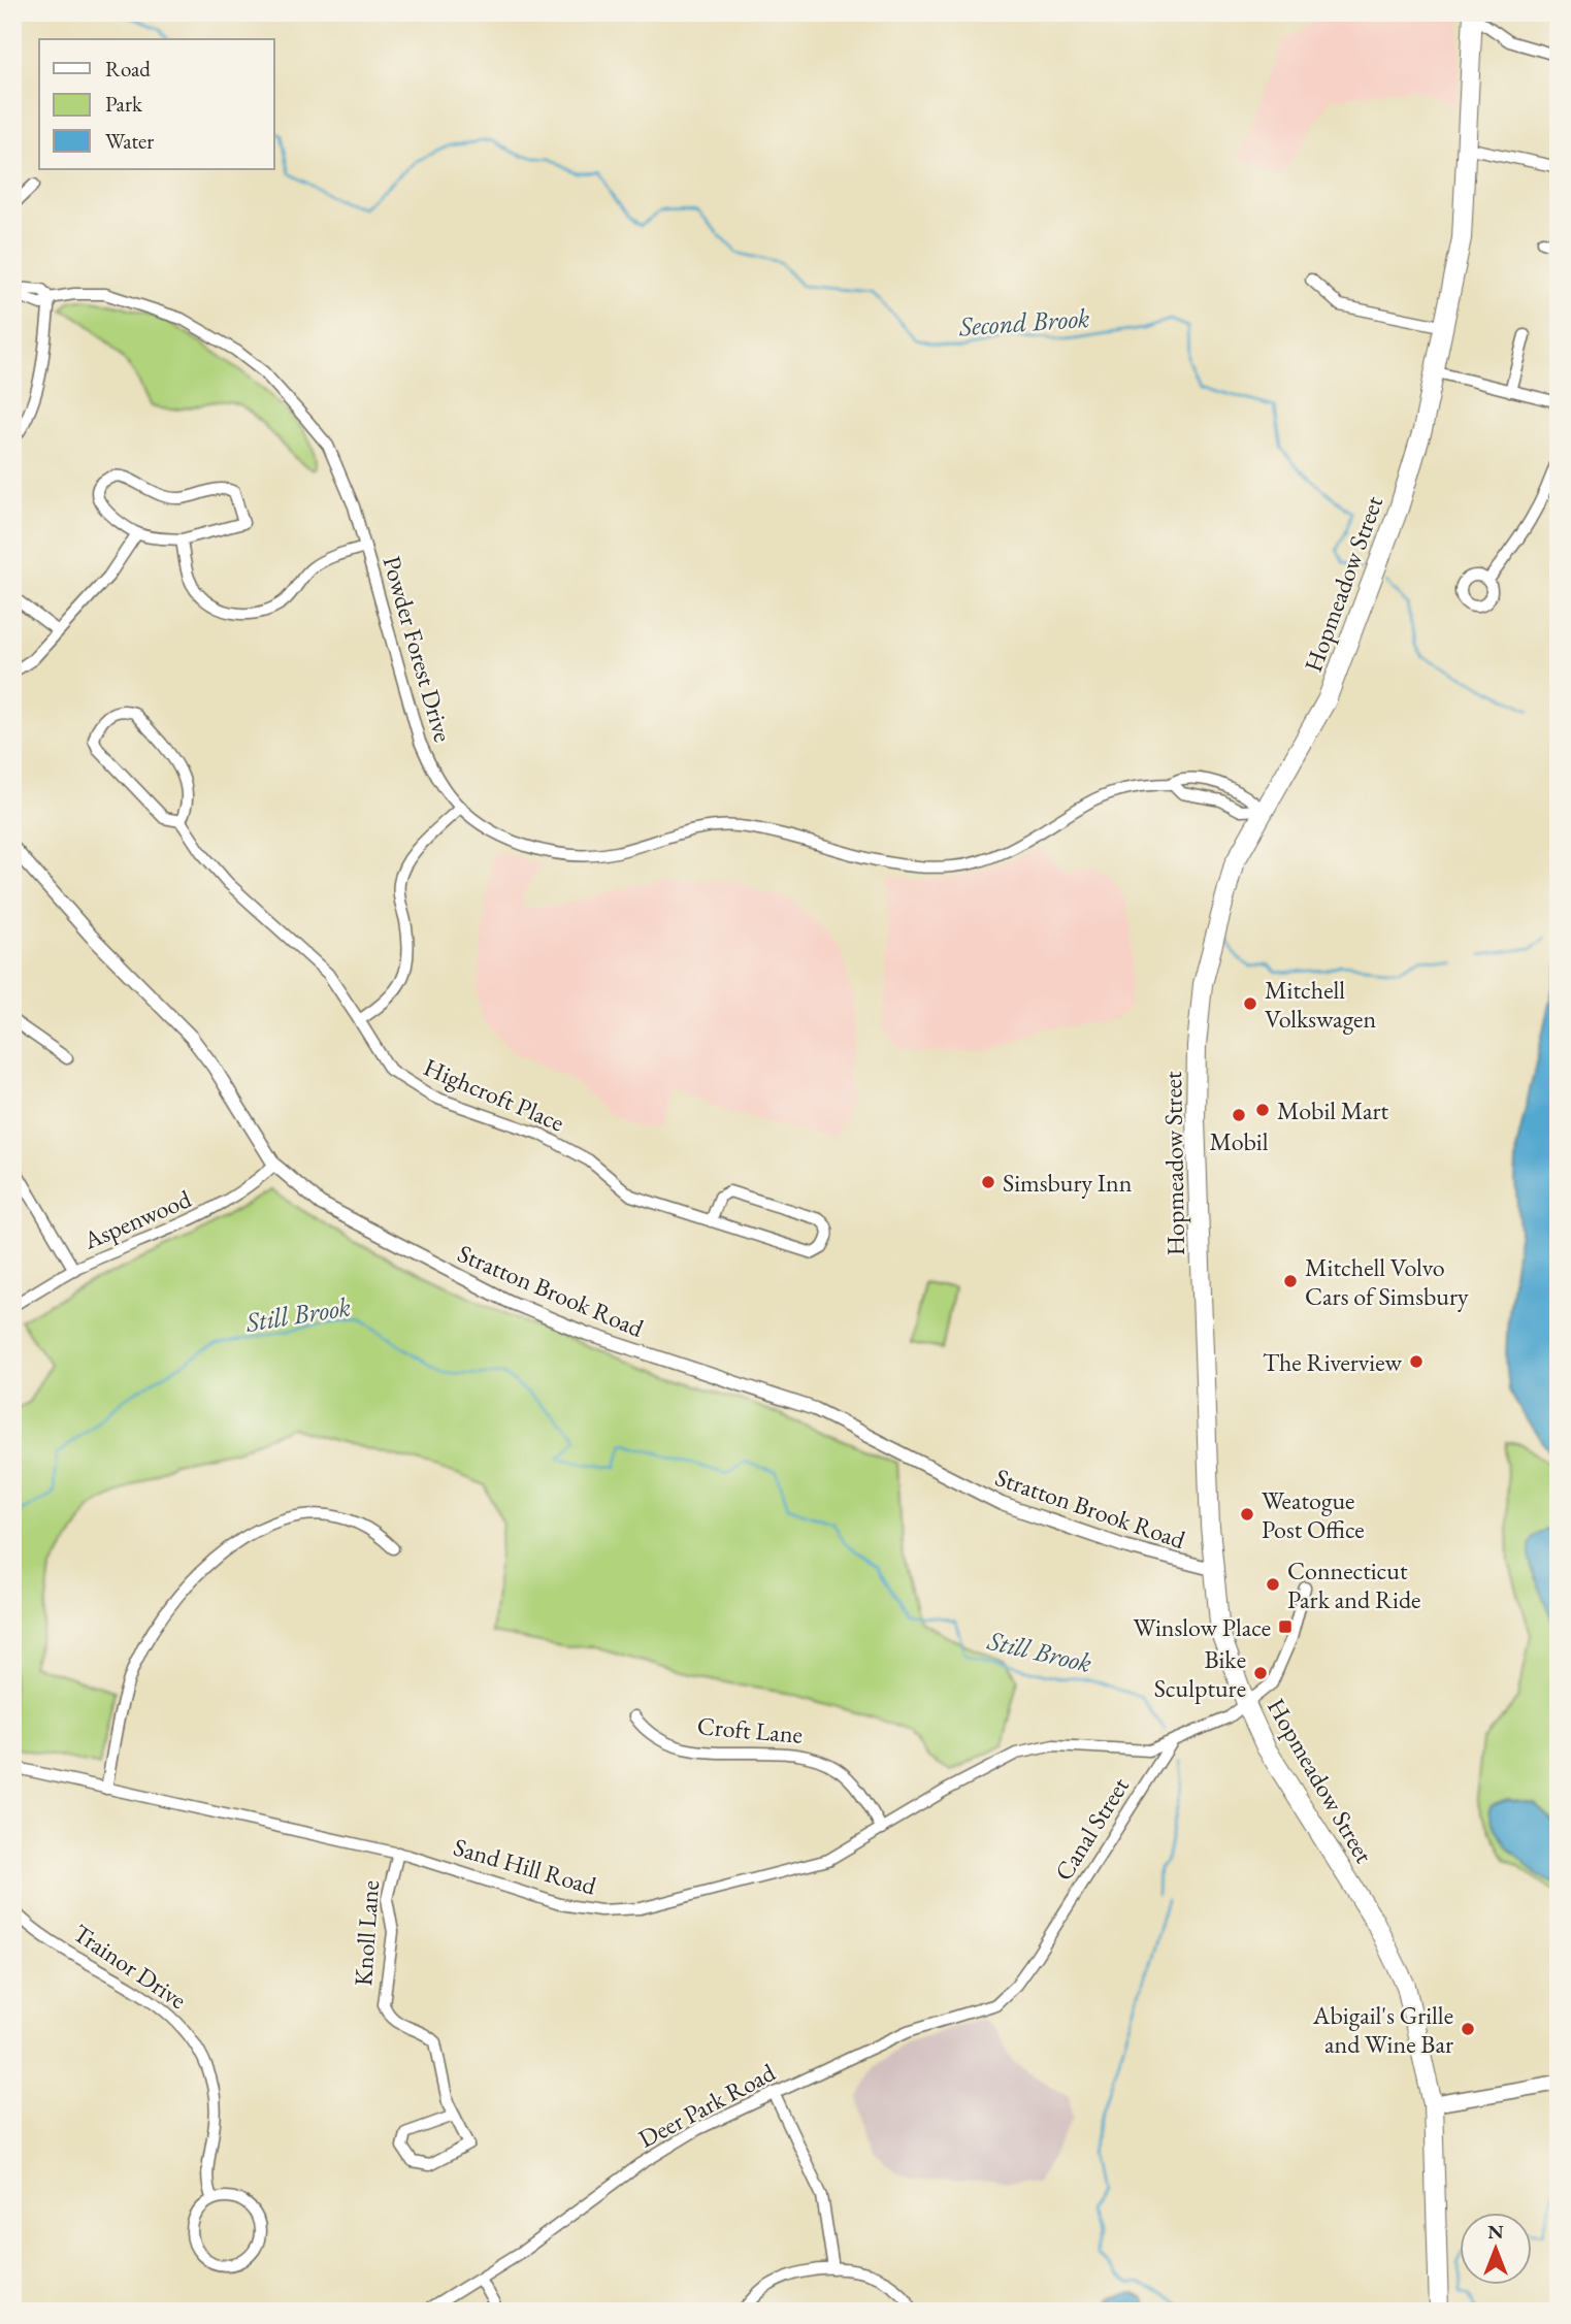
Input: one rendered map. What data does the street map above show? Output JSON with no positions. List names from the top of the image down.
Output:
{
  "streets": {
    "highway": ["Hopmeadow Street"],
    "street": [
      "Powder Forest Drive",
      "Highcroft Place",
      "Aspenwood",
      "Stratton Brook Road",
      "Croft Lane",
      "Canal Street",
      "Sand Hill Road",
      "Knoll Lane",
      "Trainor Drive",
      "Deer Park Road"
    ]
  },
  "crossings": [
    ["Hopmeadow Street", "Powder Forest Drive"],
    ["Hopmeadow Street", "Stratton Brook Road"],
    ["Aspenwood", "Stratton Brook Road"],
    ["Croft Lane", "Sand Hill Road"],
    ["Canal Street", "Sand Hill Road"],
    ["Canal Street", "Deer Park Road"],
    ["Sand Hill Road", "Knoll Lane"]
  ],
  "water": ["Second Brook", "Still Brook"],
  "places": {
    "other": [
      "Mitchell Volkswagen",
      "Mobil Mart",
      "Mobil",
      "Simsbury Inn",
      "Mitchell Volvo Cars of Simsbury",
      "The Riverview",
      "Weatogue Post Office",
      "Connecticut Park and Ride",
      "Bike Sculpture",
      "Abigail's Grille and Wine Bar"
    ],
    "transit": ["Winslow Place"]
  },
  "legend": ["Road", "Park", "Water"],
  "north": "top"
}
